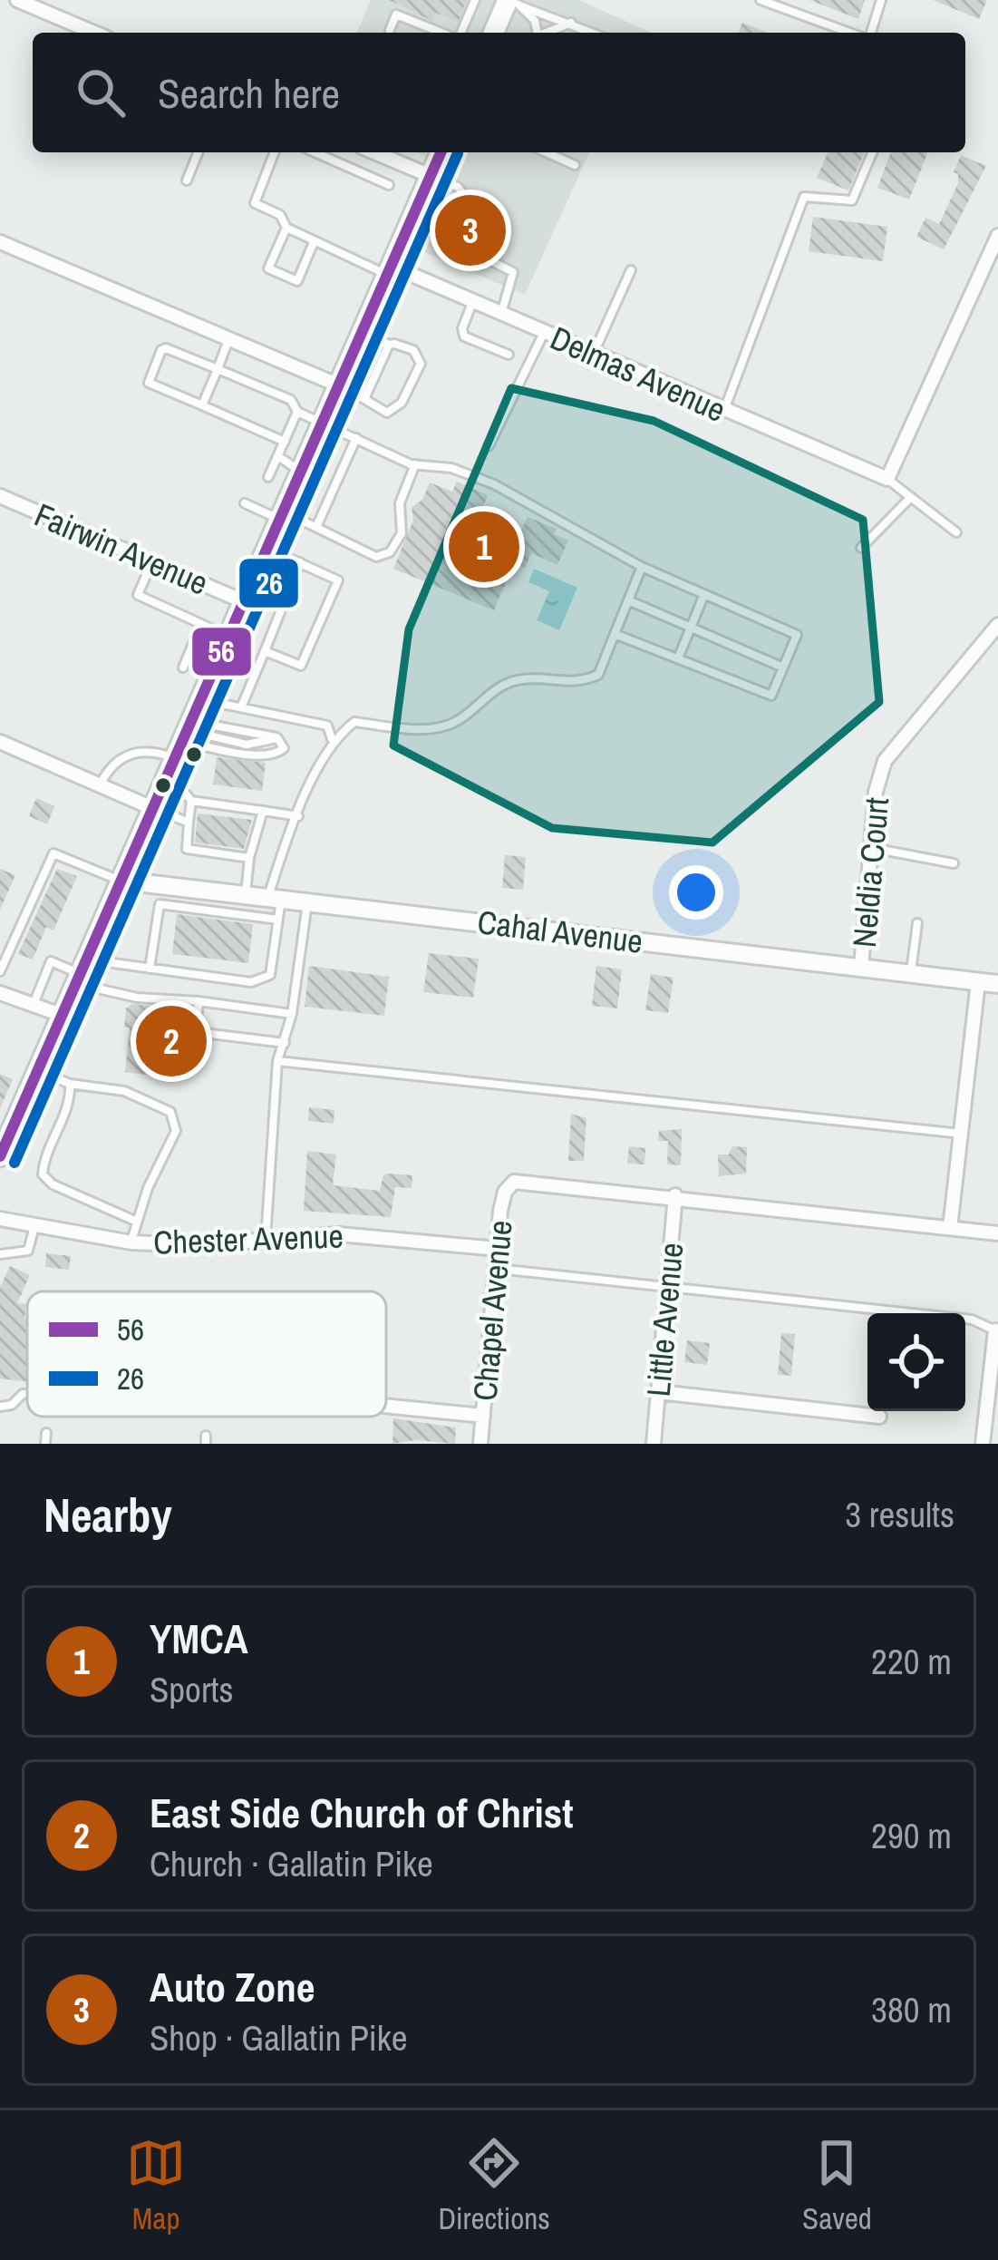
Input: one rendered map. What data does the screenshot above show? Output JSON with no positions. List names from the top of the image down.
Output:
{
  "streets": {
    "street": [
      "Delmas Avenue",
      "Fairwin Avenue",
      "Neldia Court",
      "Cahal Avenue",
      "Chester Avenue",
      "Chapel Avenue",
      "Little Avenue"
    ]
  },
  "crossings": [
    ["Neldia Court", "Cahal Avenue"],
    ["Chester Avenue", "Chapel Avenue"],
    ["Chapel Avenue", "Little Avenue"]
  ],
  "lines": ["transit line 56", "transit line 26"],
  "legend": ["56", "26"],
  "page": {
    "search": "Search here",
    "pins": ["3", "1", "2"],
    "heading": ["Nearby", "3 results"],
    "list": [
      {
        "mark": "1",
        "name": "YMCA",
        "note": "Sports",
        "value": "220 m"
      },
      {
        "mark": "2",
        "name": "East Side Church of Christ",
        "note": "Church · Gallatin Pike",
        "value": "290 m"
      },
      {
        "mark": "3",
        "name": "Auto Zone",
        "note": "Shop · Gallatin Pike",
        "value": "380 m"
      }
    ],
    "nav": ["Map", "Directions", "Saved"]
  }
}
